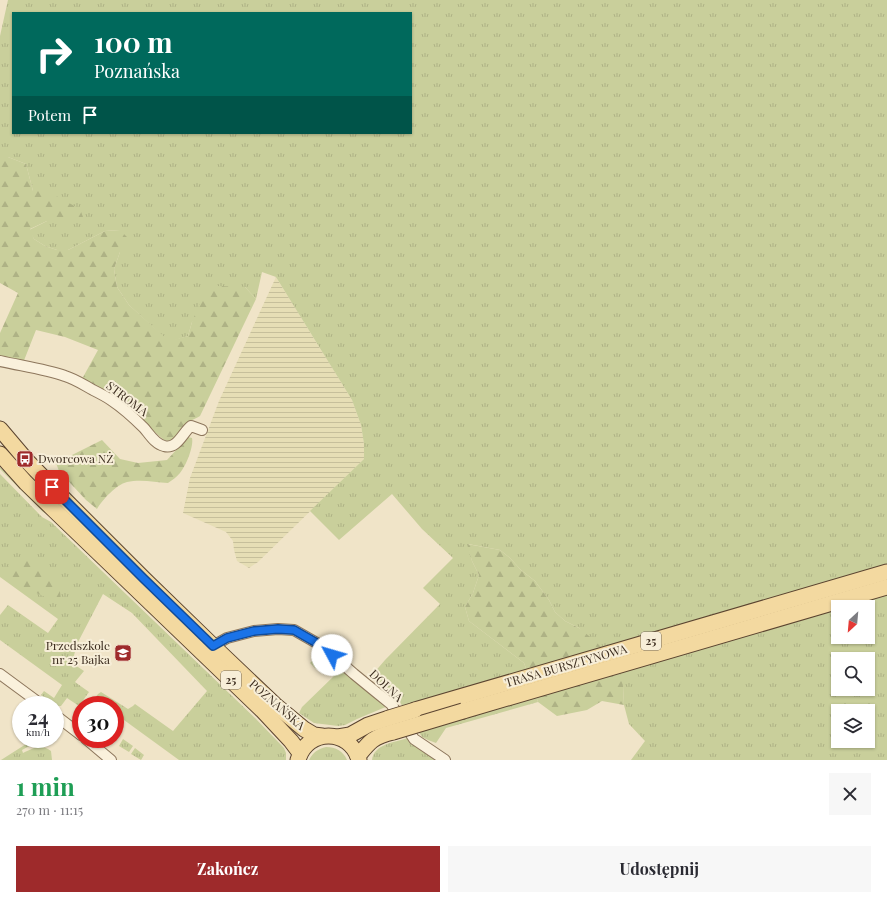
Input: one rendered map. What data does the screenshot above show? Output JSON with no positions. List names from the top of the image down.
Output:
{
  "streets": {
    "main road": ["25", "TRASA BURSZTYNOWA", "POZNAŃSKA"],
    "street": ["STROMA", "DOLNA"]
  },
  "crossings": [
    ["25", "TRASA BURSZTYNOWA"],
    ["25", "POZNAŃSKA"],
    ["DOLNA", "POZNAŃSKA"]
  ],
  "places": {
    "bus stop": ["Dworcowa NŻ"],
    "school or university": ["Przedszkole nr 25 Bajka"]
  },
  "north": "bottom left",
  "page": {
    "turn": ["100 m", "Poznańska"],
    "then": "Potem",
    "speed": "24 km/h",
    "limit": "30",
    "heading": ["1 min", "270 m · 11:15"],
    "buttons": ["Zakończ", "Udostępnij"]
  }
}
